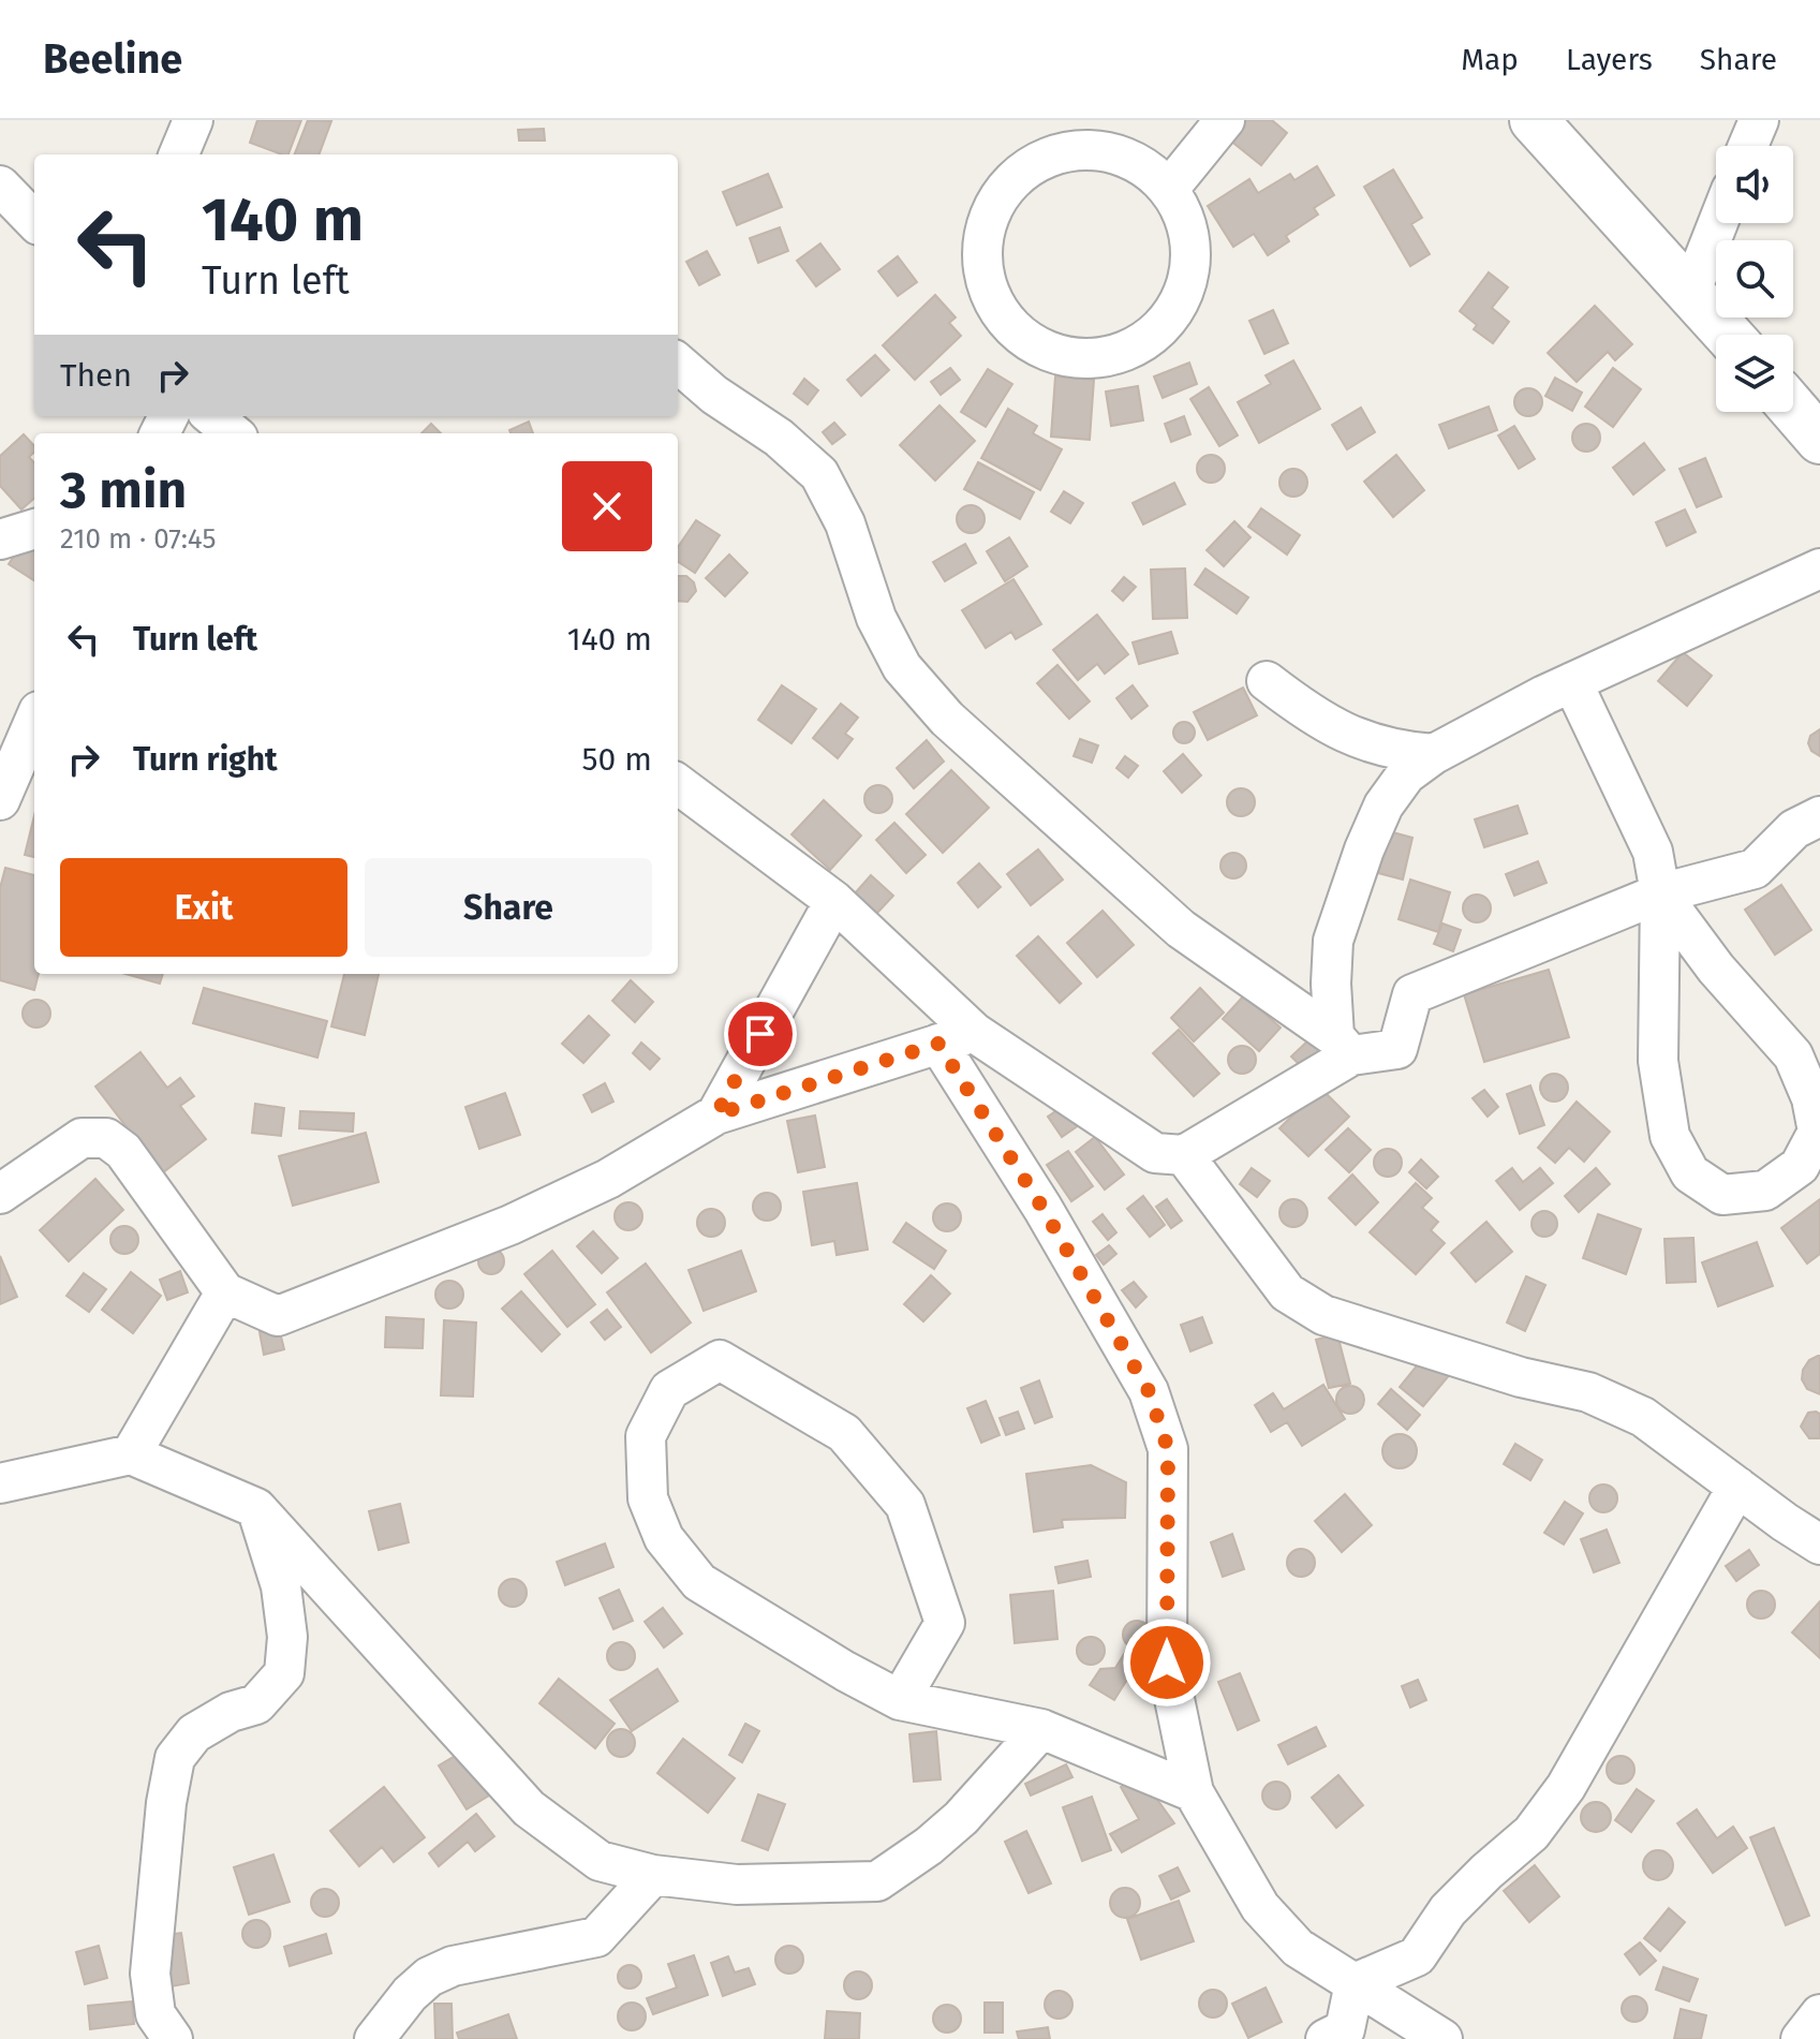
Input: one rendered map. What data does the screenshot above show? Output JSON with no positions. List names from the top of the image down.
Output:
{
  "page": {
    "header": "Beeline",
    "nav": ["Map", "Layers", "Share"],
    "turn": ["140 m", "Turn left"],
    "then": "Then",
    "heading": ["3 min", "210 m · 07:45"],
    "list": [
      {
        "name": "Turn left",
        "value": "140 m"
      },
      {
        "name": "Turn right",
        "value": "50 m"
      }
    ],
    "buttons": ["Exit", "Share"]
  }
}
